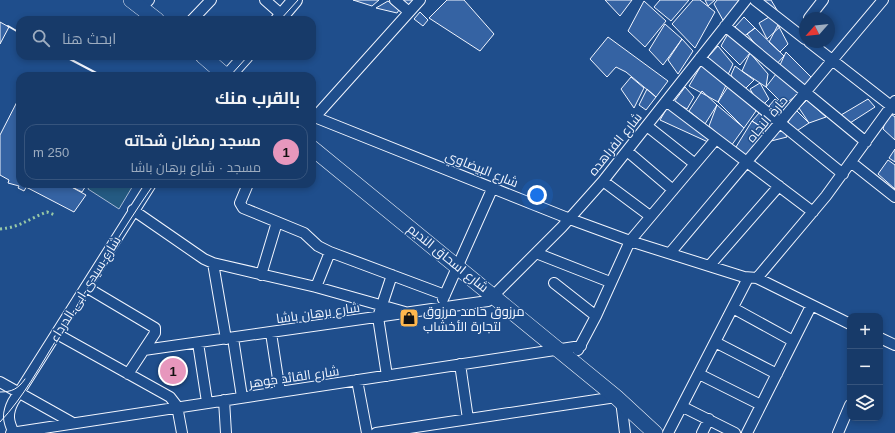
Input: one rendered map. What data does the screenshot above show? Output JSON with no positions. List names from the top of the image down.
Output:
{
  "streets": {
    "main road": ["شارع اسحاق النديم"],
    "street": [
      "حارة النجاه",
      "شارع الفراهده",
      "شارع البيضاوي",
      "شارع سيدى ابى الدرداء",
      "شارع برهان باشا",
      "شارع القائد جوهر"
    ]
  },
  "crossings": [
    ["حارة النجاه", "شارع البيضاوي"],
    ["شارع الفراهده", "شارع البيضاوي"],
    ["شارع الفراهده", "شارع اسحاق النديم"],
    ["شارع الفراهده", "شارع برهان باشا"],
    ["شارع اسحاق النديم", "شارع برهان باشا"],
    ["شارع اسحاق النديم", "شارع القائد جوهر"],
    ["شارع سيدى ابى الدرداء", "شارع القائد جوهر"]
  ],
  "places": {
    "shop": ["مرزوق حامد مرزوق لتجارة الأخشاب"]
  },
  "north": "bottom left",
  "page": {
    "search": "ابحث هنا",
    "heading": "بالقرب منك",
    "list": [
      {
        "mark": "1",
        "name": "مسجد رمضان شحاته",
        "note": "مسجد · شارع برهان باشا",
        "value": "250 m"
      }
    ],
    "map_buttons": ["+", "−"],
    "pins": "1"
  }
}
